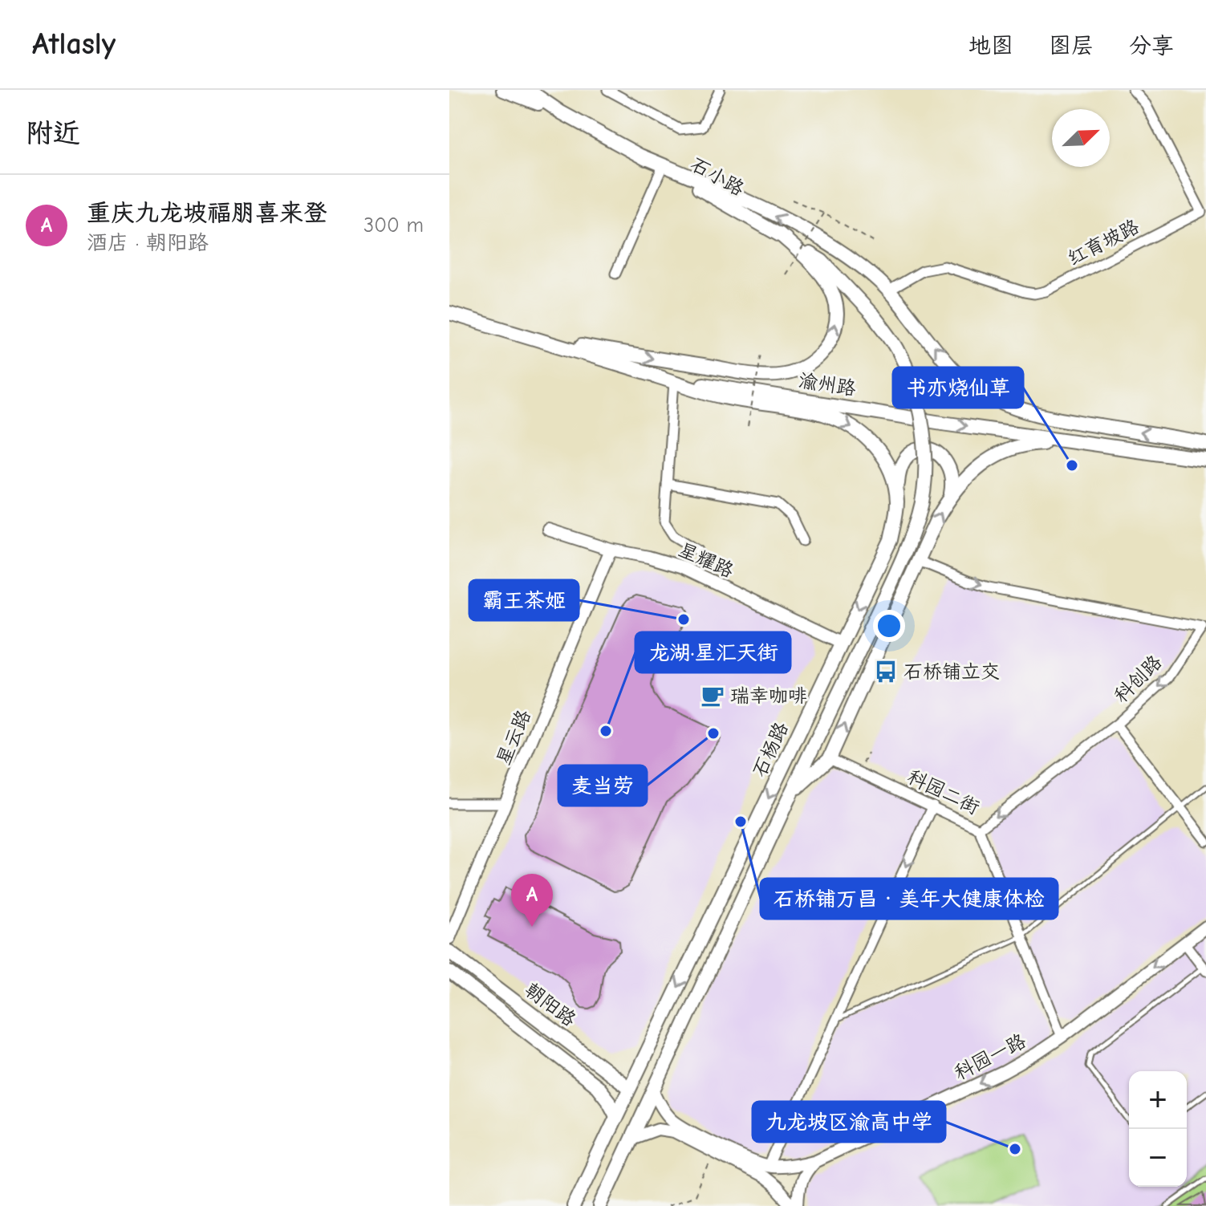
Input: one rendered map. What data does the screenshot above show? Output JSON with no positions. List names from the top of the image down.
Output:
{
  "streets": {
    "main road": [
      "石小路",
      "渝州路",
      "石杨路",
      "朝阳路"
    ],
    "street": [
      "红育坡路",
      "星耀路",
      "科创路",
      "星云路",
      "科园二街",
      "科园一路"
    ]
  },
  "crossings": [
    ["石小路", "石杨路"],
    ["渝州路", "石杨路"],
    ["星耀路", "星云路"],
    ["星耀路", "石杨路"],
    ["科创路", "科园二街"],
    ["石杨路", "朝阳路"],
    ["科园二街", "科园一路"]
  ],
  "one_way": ["科园一路"],
  "places": {
    "other": [
      "书亦烧仙草",
      "霸王茶姬",
      "龙湖·星汇天街",
      "麦当劳",
      "石桥铺万昌‧美年大健康体检",
      "九龙坡区渝高中学"
    ],
    "bus stop": ["石桥铺立交"],
    "cafe": ["瑞幸咖啡"]
  },
  "north": "top right",
  "page": {
    "header": "Atlasly",
    "nav": ["地图", "图层", "分享"],
    "heading": "附近",
    "list": [
      {
        "mark": "A",
        "name": "重庆九龙坡福朋喜来登",
        "note": "酒店 · 朝阳路",
        "value": "300 m"
      }
    ],
    "pins": "A",
    "map_buttons": ["+", "−"]
  }
}
